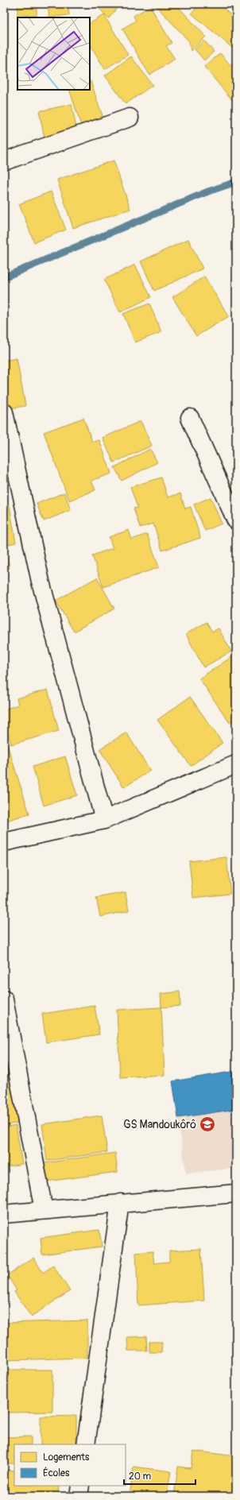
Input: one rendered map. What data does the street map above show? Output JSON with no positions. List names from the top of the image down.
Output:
{
  "places": {
    "school or university": ["GS Mandoukôrô"]
  },
  "legend": ["Logements", "Écoles"],
  "scale_bar": "20 m"
}
